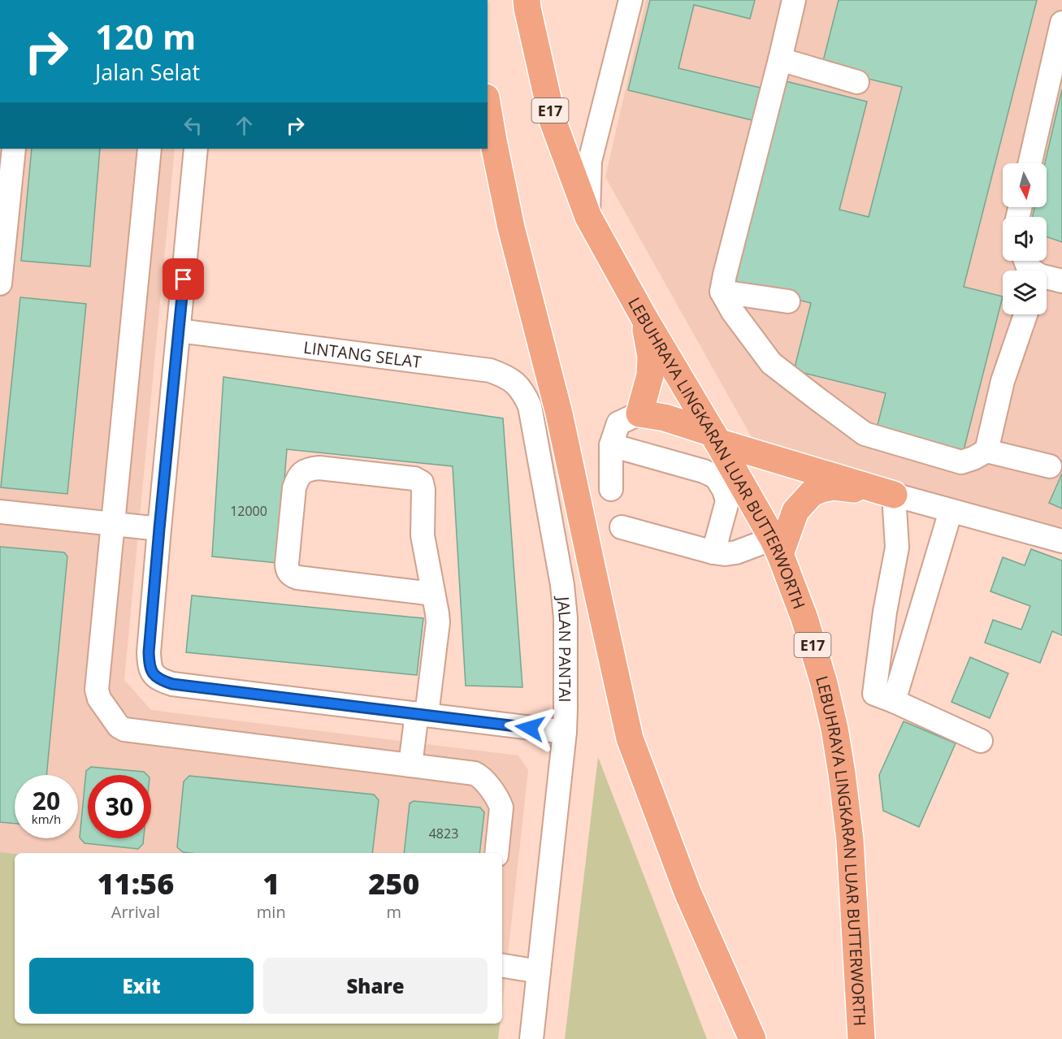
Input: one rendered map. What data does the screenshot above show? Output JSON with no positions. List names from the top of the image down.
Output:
{
  "streets": {
    "highway": ["E17", "LEBUHRAYA LINGKARAN LUAR BUTTERWORTH"],
    "street": ["LINTANG SELAT", "JALAN PANTAI"]
  },
  "crossings": [
    ["LINTANG SELAT", "JALAN PANTAI"]
  ],
  "house_numbers": ["12000", "4823"],
  "north": "bottom",
  "page": {
    "turn": ["120 m", "Jalan Selat"],
    "speed": "20 km/h",
    "limit": "30",
    "eta": [
      "11:56",
      "Arrival",
      "1",
      "min",
      "250",
      "m"
    ],
    "buttons": ["Exit", "Share"]
  }
}
